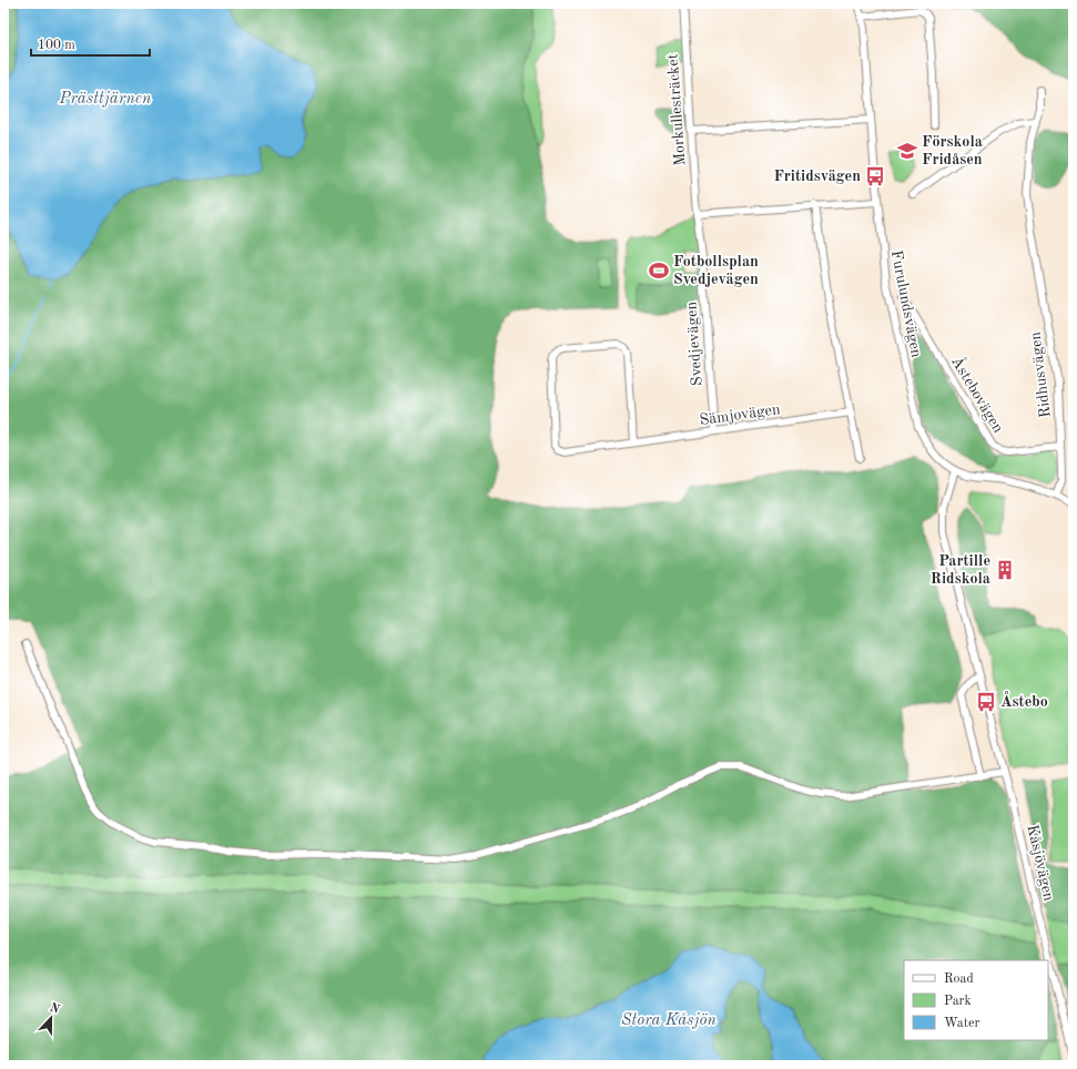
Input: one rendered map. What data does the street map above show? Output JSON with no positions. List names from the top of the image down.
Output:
{
  "streets": {
    "street": [
      "Morkullesträcket",
      "Furulundsvägen",
      "Svedjevägen",
      "Ridhusvägen",
      "Åstebovägen",
      "Sämjovägen",
      "Kåsjövägen"
    ]
  },
  "crossings": [
    ["Morkullesträcket", "Svedjevägen"],
    ["Furulundsvägen", "Ridhusvägen"],
    ["Furulundsvägen", "Kåsjövägen"],
    ["Svedjevägen", "Sämjovägen"],
    ["Ridhusvägen", "Åstebovägen"]
  ],
  "water": ["Prästtjärnen", "Stora Kåsjön"],
  "places": {
    "school or university": ["Förskola Fridåsen"],
    "bus stop": ["Fritidsvägen", "Åstebo"],
    "sports": ["Fotbollsplan Svedjevägen"],
    "building": ["Partille Ridskola"]
  },
  "legend": ["Road", "Park", "Water"],
  "scale_bar": "100 m",
  "north": "top"
}
